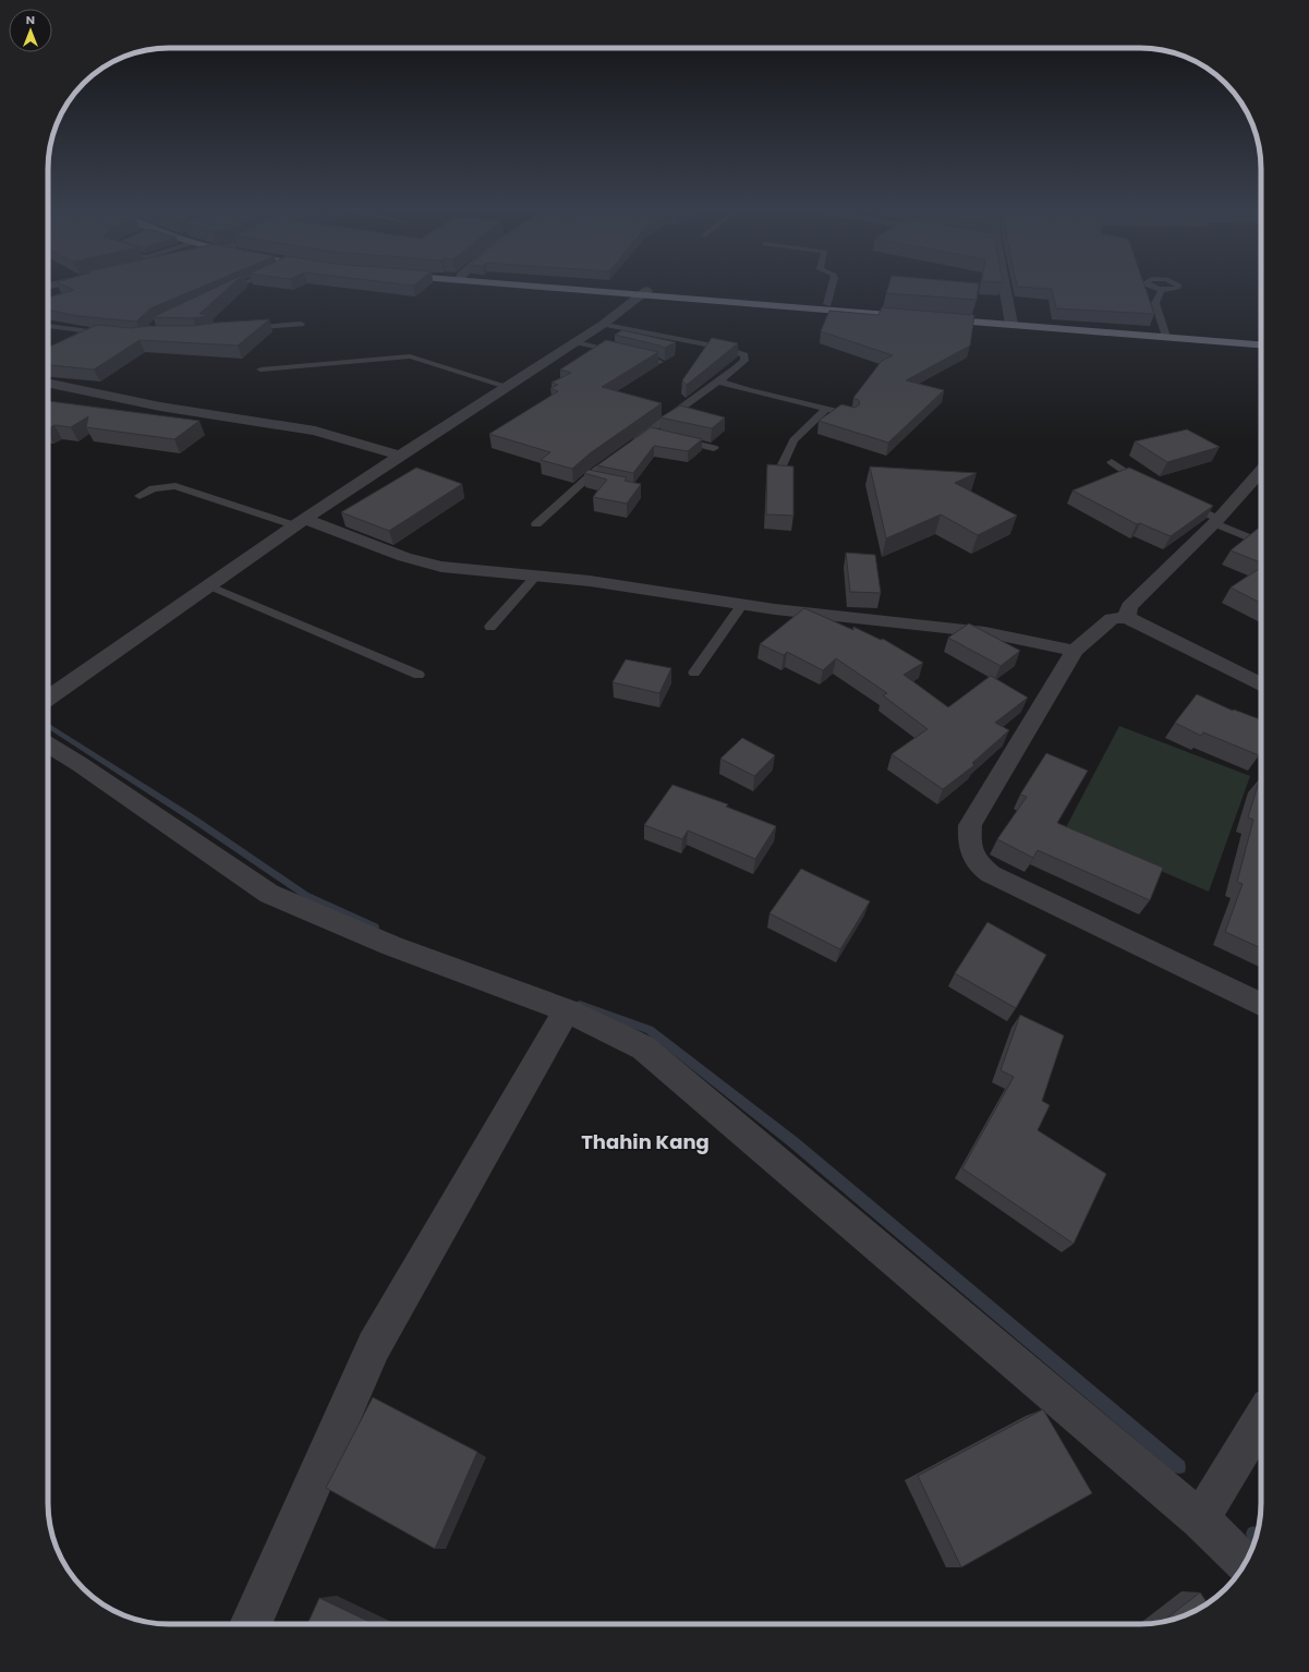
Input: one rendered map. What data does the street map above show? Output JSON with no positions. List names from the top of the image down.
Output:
{
  "districts": ["Thahin Kang"],
  "north": "top"
}
